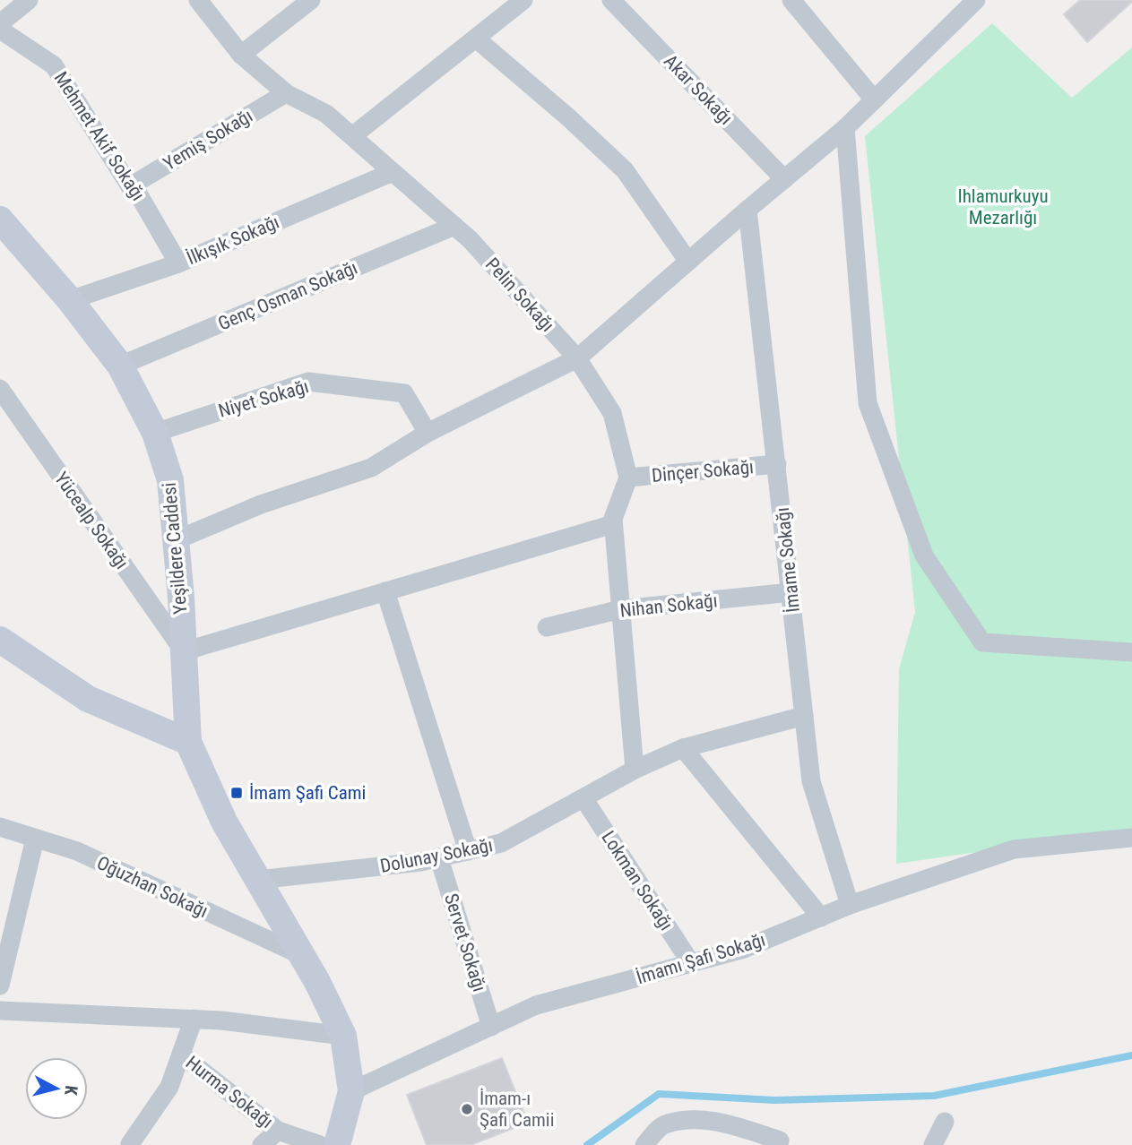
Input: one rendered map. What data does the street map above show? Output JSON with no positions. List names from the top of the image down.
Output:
{
  "streets": {
    "street": [
      "Akar Sokağı",
      "Mehmet Akif Sokağı",
      "Yemiş Sokağı",
      "İlkışık Sokağı",
      "Pelin Sokağı",
      "Genç Osman Sokağı",
      "Niyet Sokağı",
      "Dinçer Sokağı",
      "Yücealp Sokağı",
      "Yeşildere Caddesi",
      "İmame Sokağı",
      "Nihan Sokağı",
      "Dolunay Sokağı",
      "Lokman Sokağı",
      "Oğuzhan Sokağı",
      "Servet Sokağı",
      "İmamı Şafi Sokağı",
      "Hurma Sokağı"
    ]
  },
  "crossings": [
    ["Mehmet Akif Sokağı", "Yemiş Sokağı"],
    ["Mehmet Akif Sokağı", "İlkışık Sokağı"],
    ["Yemiş Sokağı", "Pelin Sokağı"],
    ["İlkışık Sokağı", "Pelin Sokağı"],
    ["İlkışık Sokağı", "Yeşildere Caddesi"],
    ["Pelin Sokağı", "Genç Osman Sokağı"],
    ["Pelin Sokağı", "Dinçer Sokağı"],
    ["Genç Osman Sokağı", "Yeşildere Caddesi"],
    ["Niyet Sokağı", "Yeşildere Caddesi"],
    ["Dinçer Sokağı", "İmame Sokağı"],
    ["Yücealp Sokağı", "Yeşildere Caddesi"],
    ["İmame Sokağı", "Nihan Sokağı"],
    ["İmame Sokağı", "İmamı Şafi Sokağı"],
    ["Dolunay Sokağı", "Lokman Sokağı"],
    ["Dolunay Sokağı", "Servet Sokağı"],
    ["Lokman Sokağı", "İmamı Şafi Sokağı"],
    ["Servet Sokağı", "İmamı Şafi Sokağı"]
  ],
  "parks": ["Ihlamurkuyu Mezarlığı"],
  "places": {
    "transit": ["İmam Şafi Cami"],
    "other": ["İmam-ı Şafi Camii"]
  },
  "north": "right"
}
